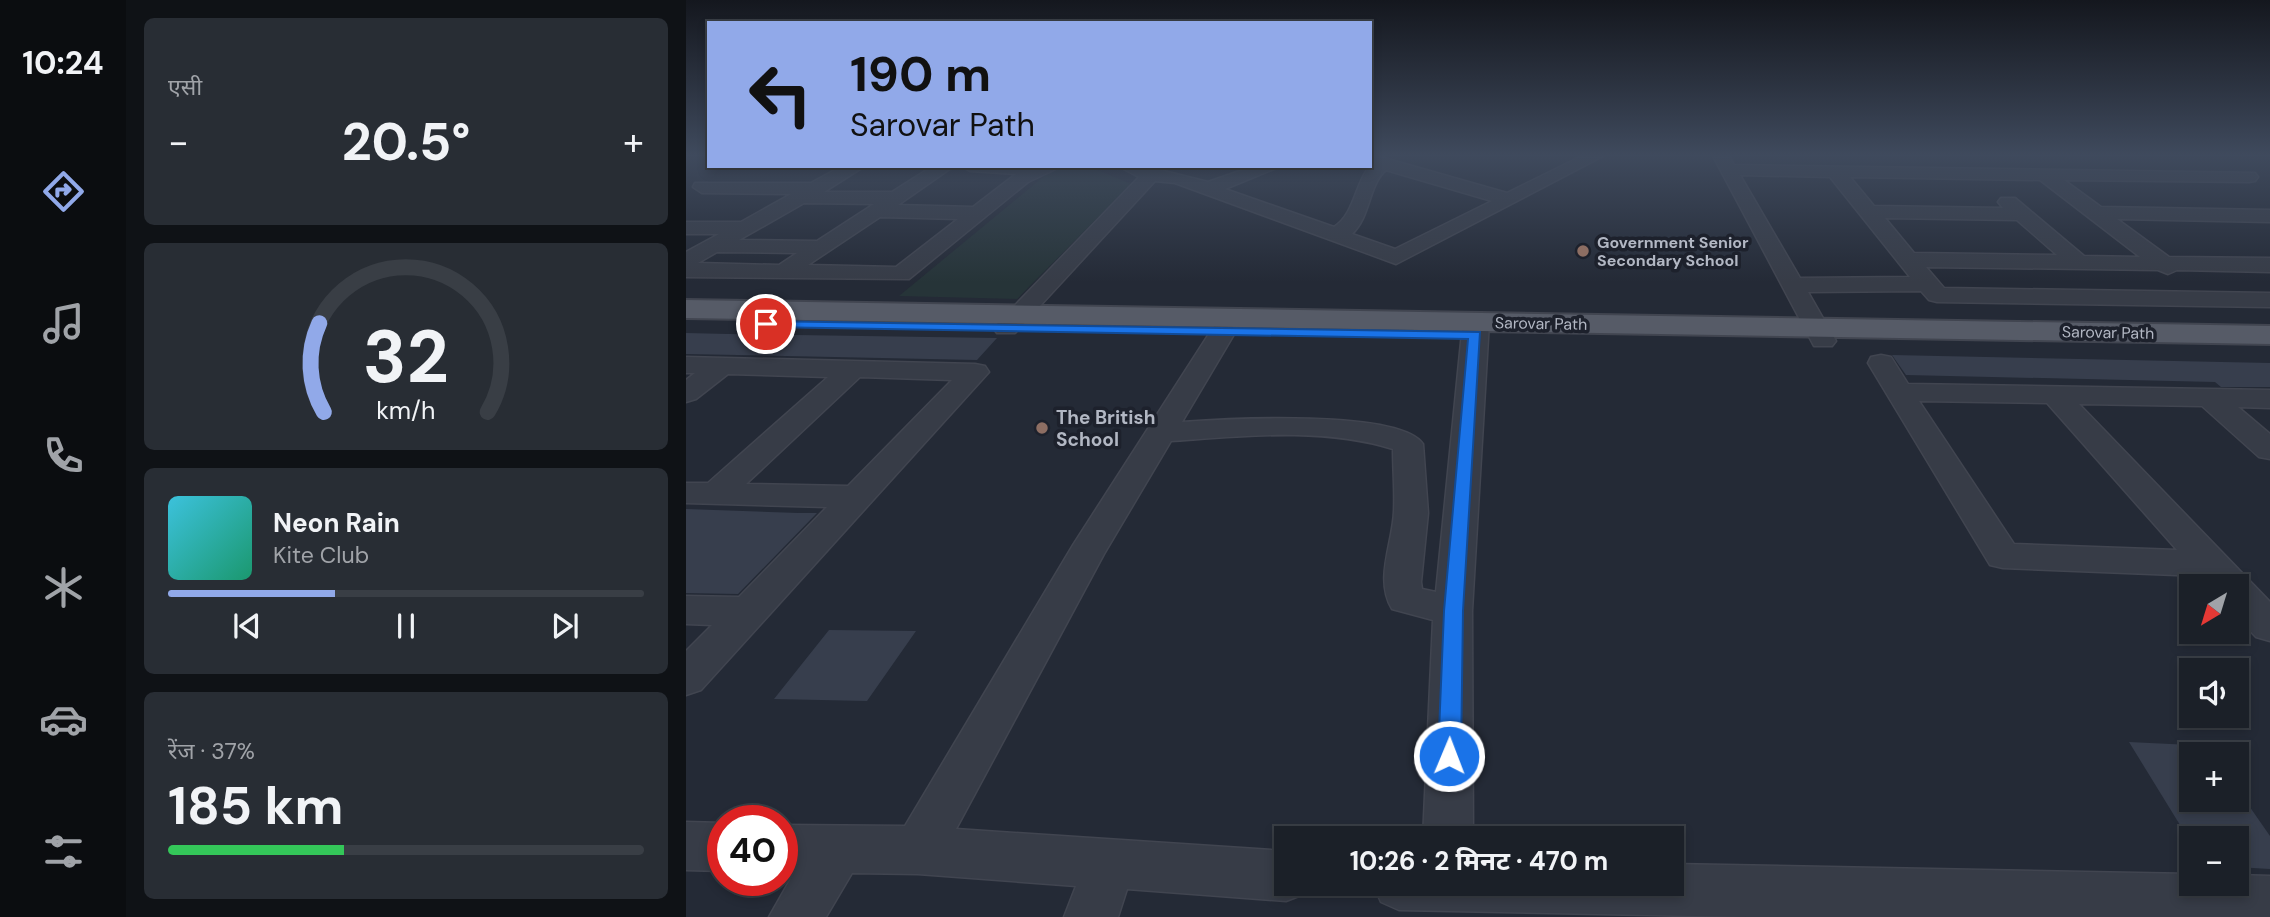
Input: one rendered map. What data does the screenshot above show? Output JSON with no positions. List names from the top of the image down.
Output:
{
  "streets": {
    "main road": ["Sarovar Path"]
  },
  "places": ["Government Senior Secondary School", "The British School"],
  "north": "bottom left",
  "page": {
    "tabs": "10:24",
    "tile": [
      "एसी",
      ["रेंज · 37%", "185 km"]
    ],
    "turn": ["190 m", "Sarovar Path"],
    "heat": ["−", "20.5°", "+"],
    "song": ["Neon Rain", "Kite Club"],
    "map_buttons": ["+", "−"],
    "limit": "40",
    "trip": "10:26 · 2 मिनट · 470 m",
    "gauge": ["32", "km/h"]
  }
}
